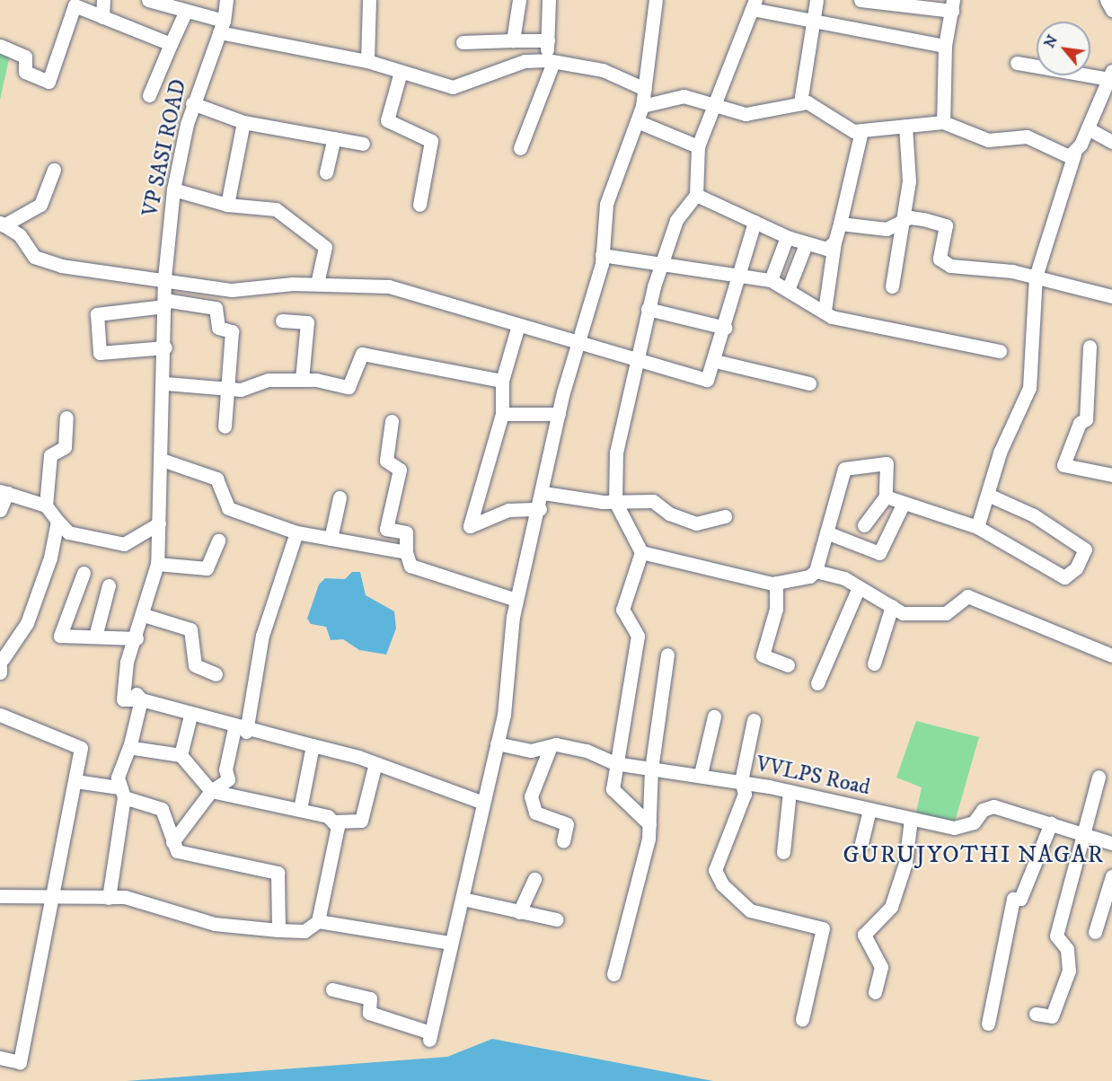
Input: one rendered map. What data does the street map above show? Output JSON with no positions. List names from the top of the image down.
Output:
{
  "streets": {
    "street": ["VP SASI ROAD", "VVLPS Road"]
  },
  "districts": ["GURUJYOTHI NAGAR"],
  "north": "top left"
}
